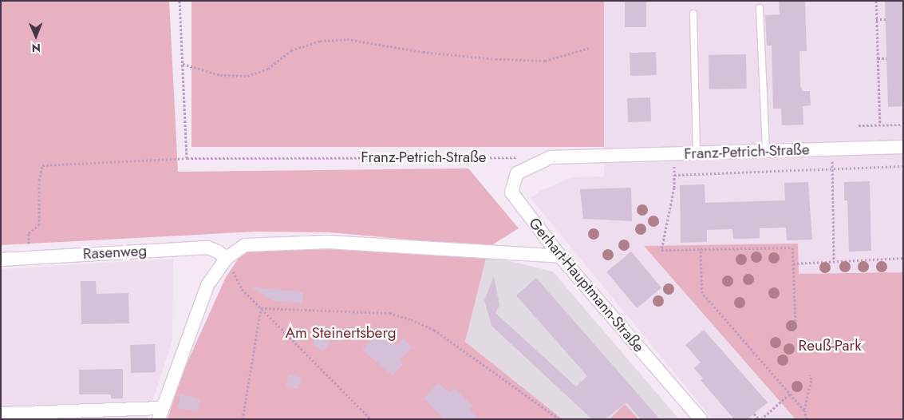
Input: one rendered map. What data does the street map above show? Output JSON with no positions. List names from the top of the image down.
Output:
{
  "streets": {
    "street": ["Franz-Petrich-Straße", "Rasenweg", "Gerhart-Hauptmann-Straße"]
  },
  "crossings": [
    ["Franz-Petrich-Straße", "Rasenweg"],
    ["Franz-Petrich-Straße", "Gerhart-Hauptmann-Straße"]
  ],
  "parks": ["Am Steinertsberg", "Reuß-Park"],
  "north": "bottom"
}
